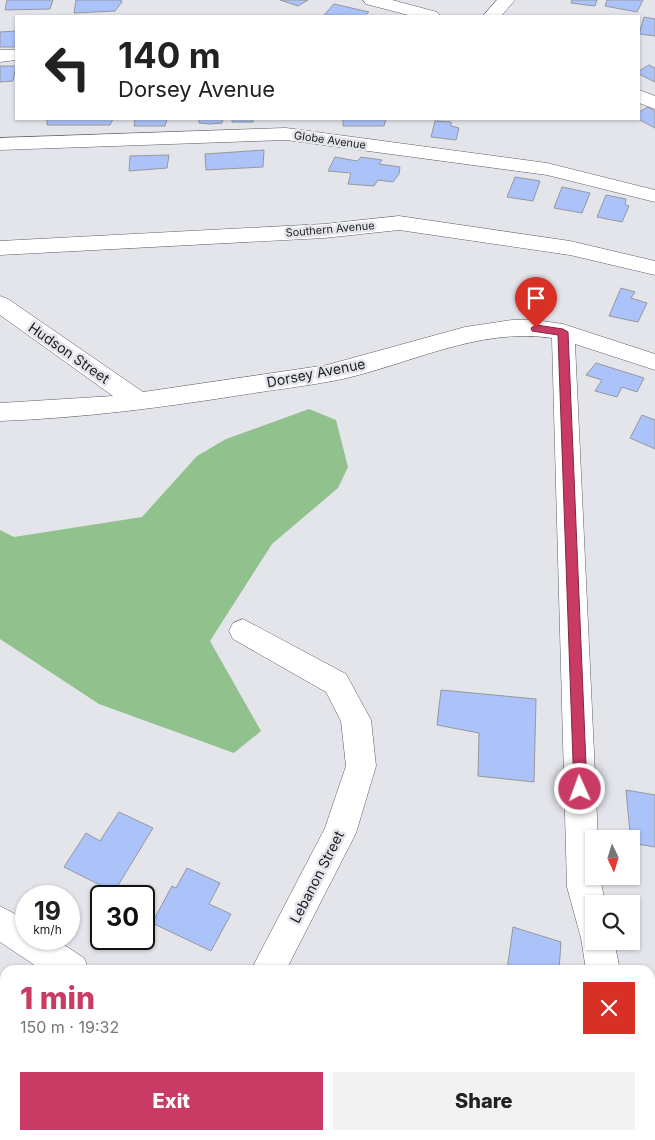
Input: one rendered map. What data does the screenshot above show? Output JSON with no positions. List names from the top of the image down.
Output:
{
  "streets": {
    "street": [
      "Globe Avenue",
      "Southern Avenue",
      "Hudson Street",
      "Dorsey Avenue",
      "Lebanon Street"
    ]
  },
  "crossings": [
    ["Hudson Street", "Dorsey Avenue"]
  ],
  "north": "bottom",
  "page": {
    "turn": ["140 m", "Dorsey Avenue"],
    "speed": "19 km/h",
    "limit": "30",
    "heading": ["1 min", "150 m · 19:32"],
    "buttons": ["Exit", "Share"]
  }
}
